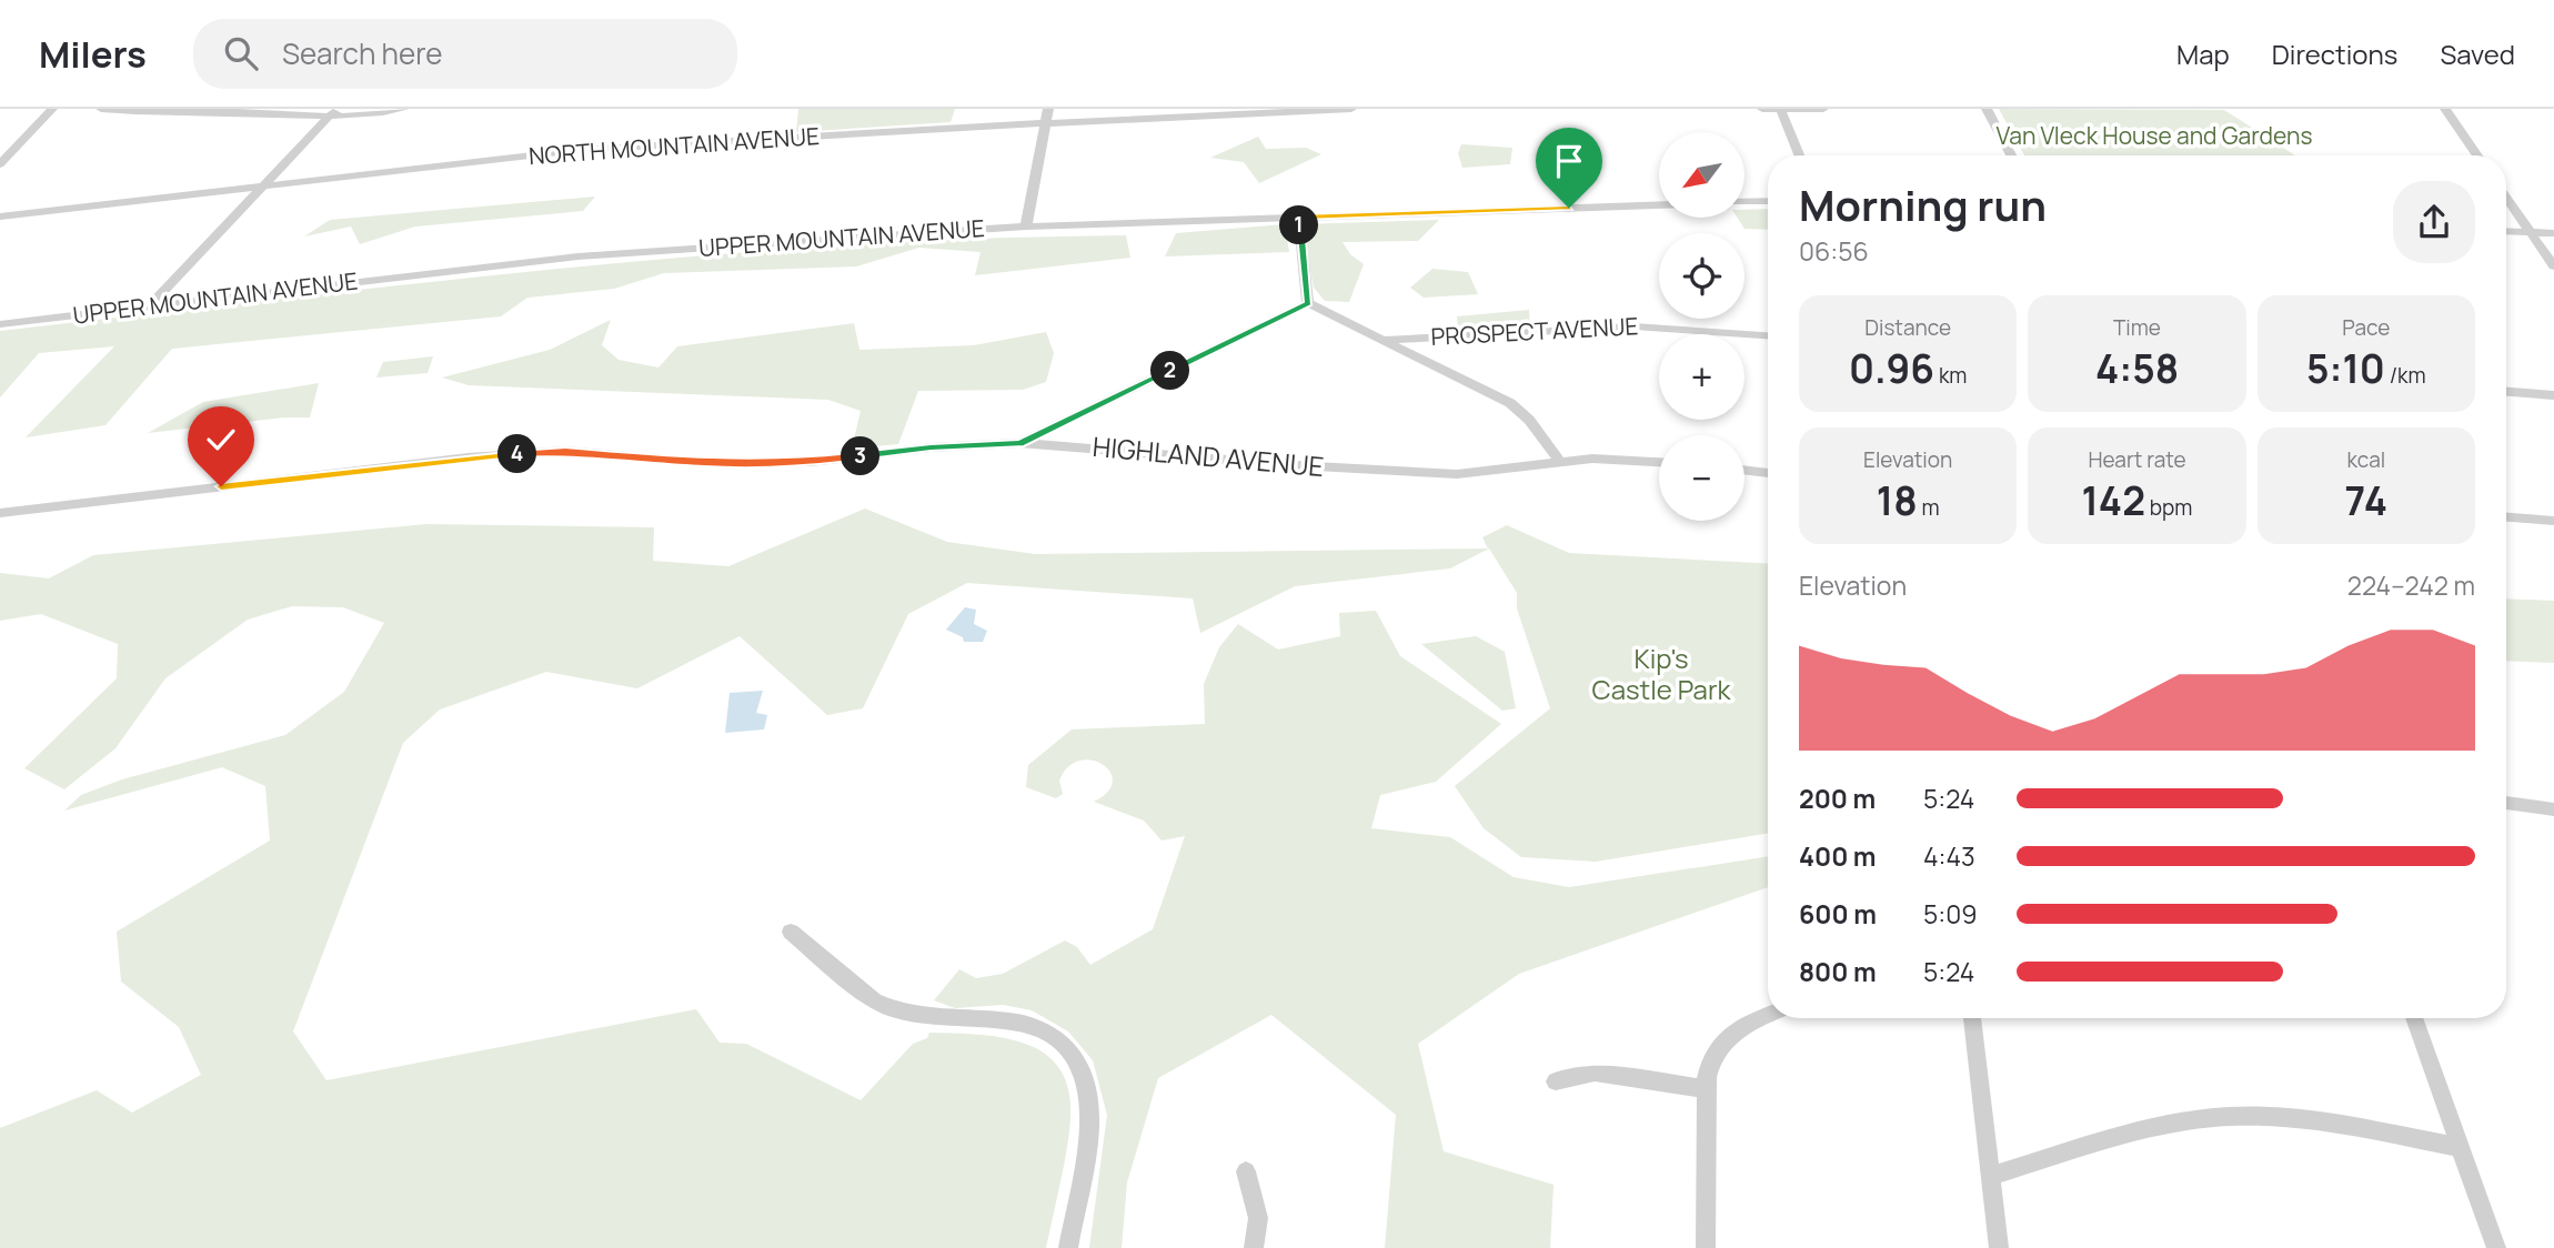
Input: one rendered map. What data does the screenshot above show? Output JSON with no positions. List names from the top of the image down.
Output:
{
  "streets": {
    "street": [
      "NORTH MOUNTAIN AVENUE",
      "UPPER MOUNTAIN AVENUE",
      "PROSPECT AVENUE",
      "HIGHLAND AVENUE"
    ]
  },
  "parks": ["Van Vleck House and Gardens", "Kip's Castle Park"],
  "north": "bottom left",
  "page": {
    "header": "Milers",
    "search": "Search here",
    "nav": ["Map", "Directions", "Saved"],
    "map_buttons": ["+", "−"],
    "heading": ["Morning run", "06:56"],
    "pins": [
      "1",
      "2",
      "4",
      "3"
    ],
    "stats": [
      ["Distance", "0.96 km"],
      ["Time", "4:58"],
      ["Pace", "5:10 /km"],
      ["Elevation", "18 m"],
      ["Heart rate", "142 bpm"],
      ["kcal", "74"]
    ],
    "chart": ["Elevation", "224–242 m"],
    "list": [
      {
        "name": "200 m",
        "note": "5:24"
      },
      {
        "name": "400 m",
        "note": "4:43"
      },
      {
        "name": "600 m",
        "note": "5:09"
      },
      {
        "name": "800 m",
        "note": "5:24"
      }
    ]
  }
}
